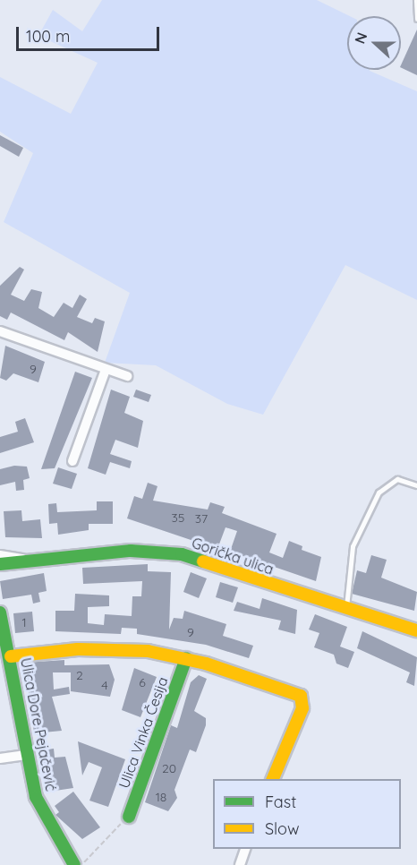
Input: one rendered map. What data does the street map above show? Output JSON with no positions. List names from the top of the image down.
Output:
{
  "streets": {
    "street": ["Gorička ulica", "Ulica Dore Pejačević", "Ulica Vinka Česija"]
  },
  "crossings": [
    ["Ulica Dore Pejačević", "Ulica Vinka Česija"]
  ],
  "house_numbers": [
    "9",
    "35",
    "37",
    "1",
    "9",
    "2",
    "6",
    "4",
    "20",
    "18"
  ],
  "legend": ["Fast", "Slow"],
  "scale_bar": "100 m",
  "north": "left"
}
